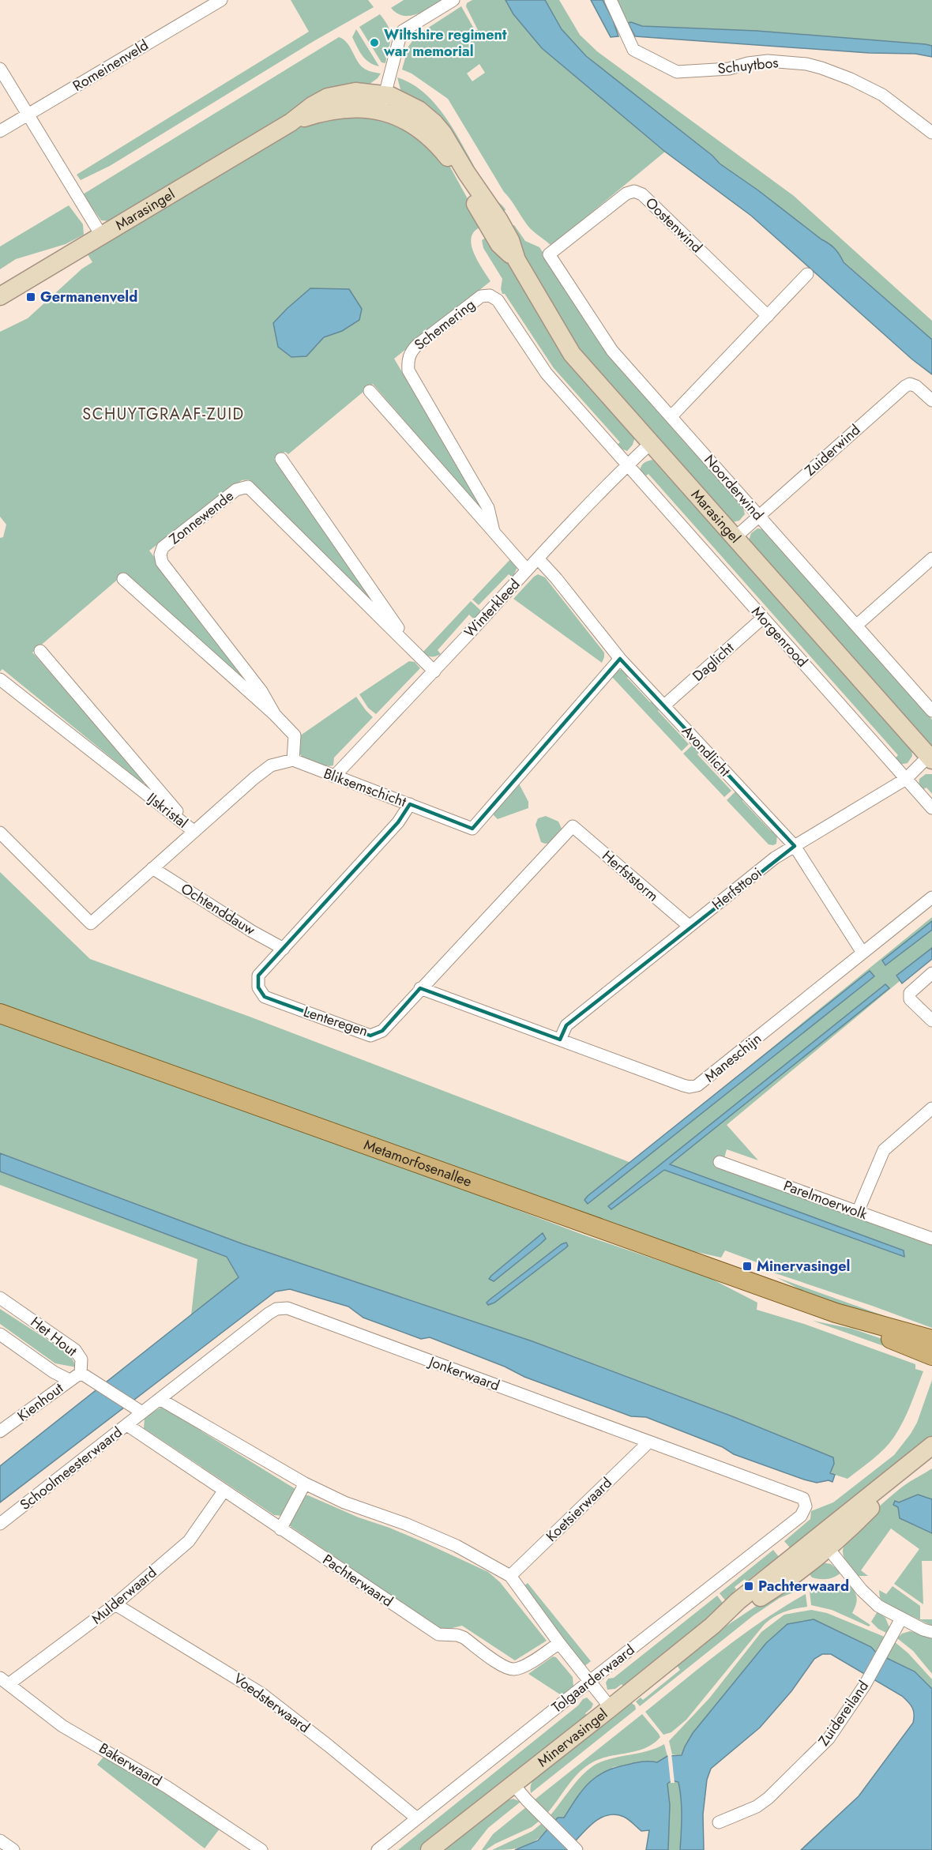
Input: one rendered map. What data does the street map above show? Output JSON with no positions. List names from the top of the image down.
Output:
{
  "streets": {
    "main road": ["Metamorfosenallee"],
    "street": [
      "Romeinenveld",
      "Schuytbos",
      "Marasingel",
      "Oostenwind",
      "Schemering",
      "Zuiderwind",
      "Noorderwind",
      "Zonnewende",
      "Winterkleed",
      "Morgenrood",
      "Daglicht",
      "Avondlicht",
      "Bliksemschicht",
      "IJskristal",
      "Herfststorm",
      "Herfsttooi",
      "Ochtenddauw",
      "Lenteregen",
      "Maneschijn",
      "Parelmoerwolk",
      "Het Hout",
      "Jonkerwaard",
      "Kienhout",
      "Schoolmeesterwaard",
      "Koetsierwaard",
      "Pachterwaard",
      "Mulderwaard",
      "Tolgaarderwaard",
      "Voedsterwaard",
      "Zuidereiland",
      "Minervasingel",
      "Bakerwaard"
    ]
  },
  "crossings": [
    ["Marasingel", "Zuiderwind"],
    ["Marasingel", "Winterkleed"],
    ["Marasingel", "Herfsttooi"],
    ["Oostenwind", "Noorderwind"],
    ["Schemering", "Winterkleed"],
    ["Schemering", "Morgenrood"],
    ["Zuiderwind", "Noorderwind"],
    ["Zonnewende", "Winterkleed"],
    ["Zonnewende", "Bliksemschicht"],
    ["Winterkleed", "Morgenrood"],
    ["Winterkleed", "Avondlicht"],
    ["Winterkleed", "Bliksemschicht"],
    ["Morgenrood", "Daglicht"],
    ["Morgenrood", "Herfsttooi"],
    ["Daglicht", "Avondlicht"],
    ["Avondlicht", "Bliksemschicht"],
    ["Avondlicht", "Herfsttooi"],
    ["Avondlicht", "Maneschijn"],
    ["Bliksemschicht", "Lenteregen"],
    ["Herfststorm", "Herfsttooi"],
    ["Herfststorm", "Lenteregen"],
    ["Herfsttooi", "Maneschijn"],
    ["Ochtenddauw", "Lenteregen"],
    ["Lenteregen", "Maneschijn"],
    ["Het Hout", "Jonkerwaard"],
    ["Het Hout", "Kienhout"],
    ["Het Hout", "Schoolmeesterwaard"],
    ["Jonkerwaard", "Schoolmeesterwaard"],
    ["Jonkerwaard", "Koetsierwaard"],
    ["Jonkerwaard", "Tolgaarderwaard"],
    ["Schoolmeesterwaard", "Pachterwaard"],
    ["Pachterwaard", "Mulderwaard"],
    ["Mulderwaard", "Voedsterwaard"],
    ["Mulderwaard", "Bakerwaard"],
    ["Tolgaarderwaard", "Voedsterwaard"]
  ],
  "districts": ["SCHUYTGRAAF-ZUID"],
  "places": {
    "other": ["Wiltshire regiment war memorial"],
    "transit": ["Germanenveld", "Minervasingel", "Pachterwaard"]
  }
}
